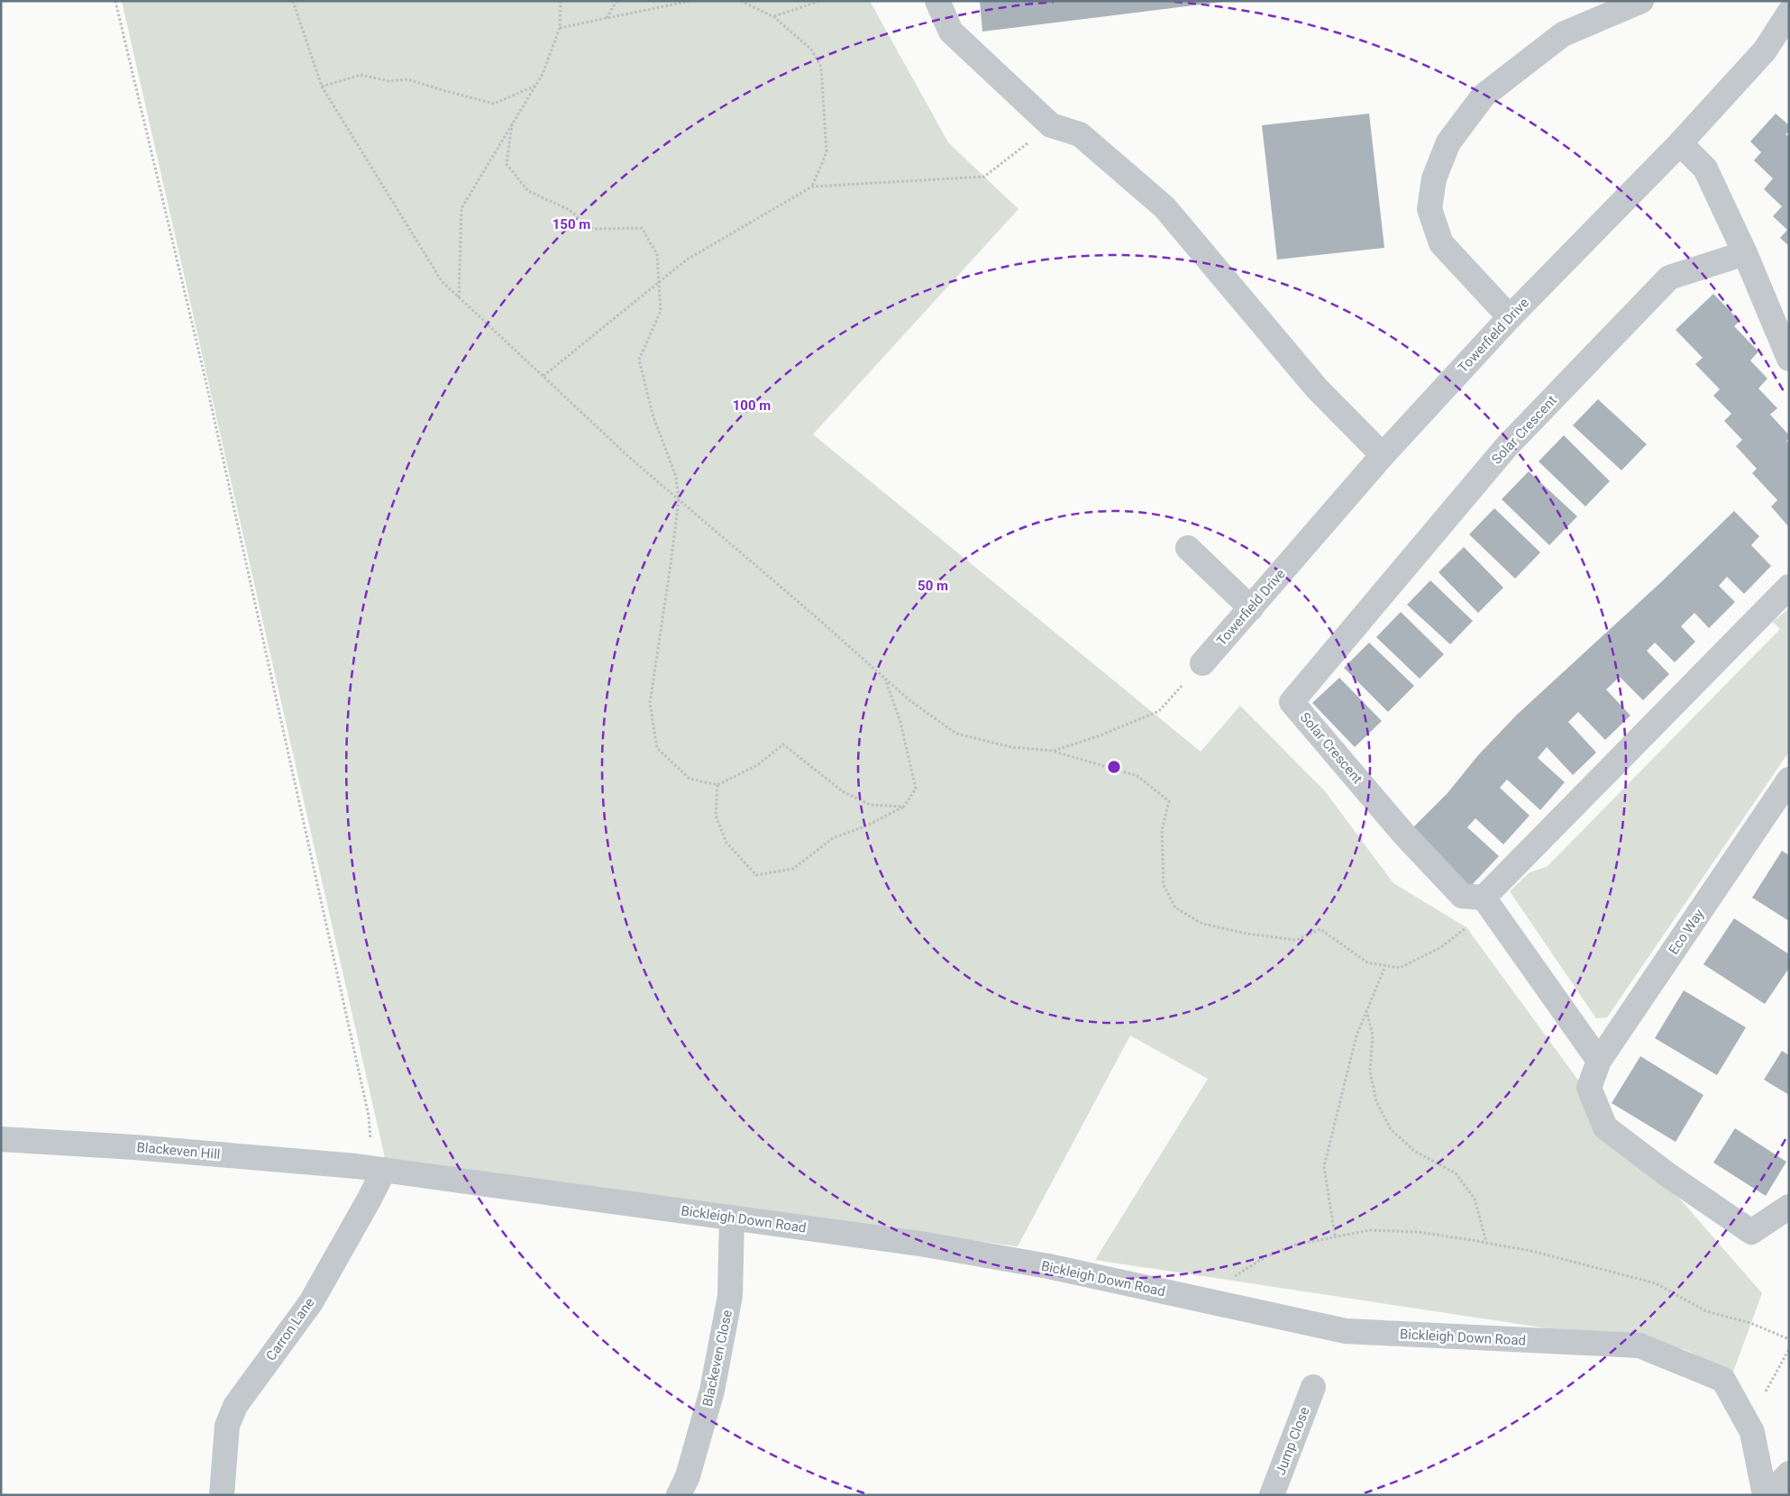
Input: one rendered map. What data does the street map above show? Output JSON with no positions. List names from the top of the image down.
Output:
{
  "streets": {
    "street": [
      "Towerfield Drive",
      "Solar Crescent",
      "Eco Way",
      "Blackeven Hill",
      "Bickleigh Down Road",
      "Carron Lane",
      "Blackeven Close",
      "Jump Close"
    ]
  },
  "crossings": [
    ["Blackeven Hill", "Bickleigh Down Road"],
    ["Blackeven Hill", "Carron Lane"],
    ["Bickleigh Down Road", "Carron Lane"],
    ["Bickleigh Down Road", "Blackeven Close"]
  ],
  "rings": ["150 m", "100 m", "50 m"]
}
